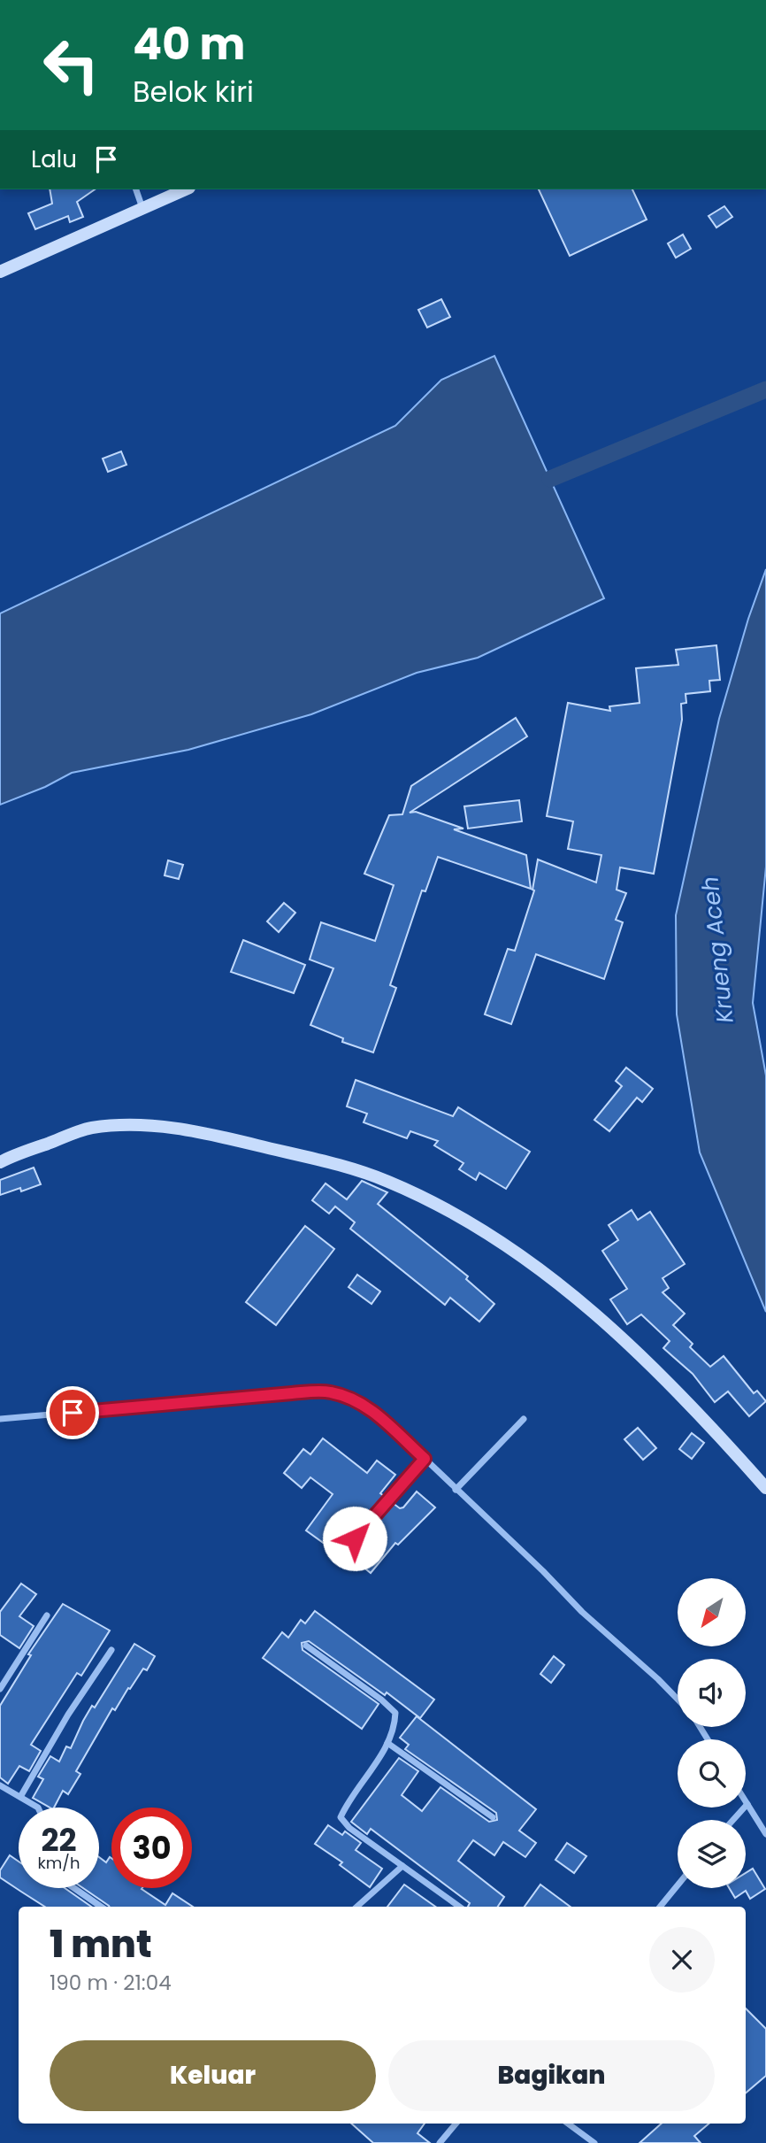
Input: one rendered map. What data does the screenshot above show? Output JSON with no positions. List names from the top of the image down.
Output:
{
  "water": ["Krueng Aceh"],
  "north": "bottom left",
  "page": {
    "turn": ["40 m", "Belok kiri"],
    "then": "Lalu",
    "speed": "22 km/h",
    "limit": "30",
    "heading": ["1 mnt", "190 m · 21:04"],
    "buttons": ["Keluar", "Bagikan"]
  }
}
